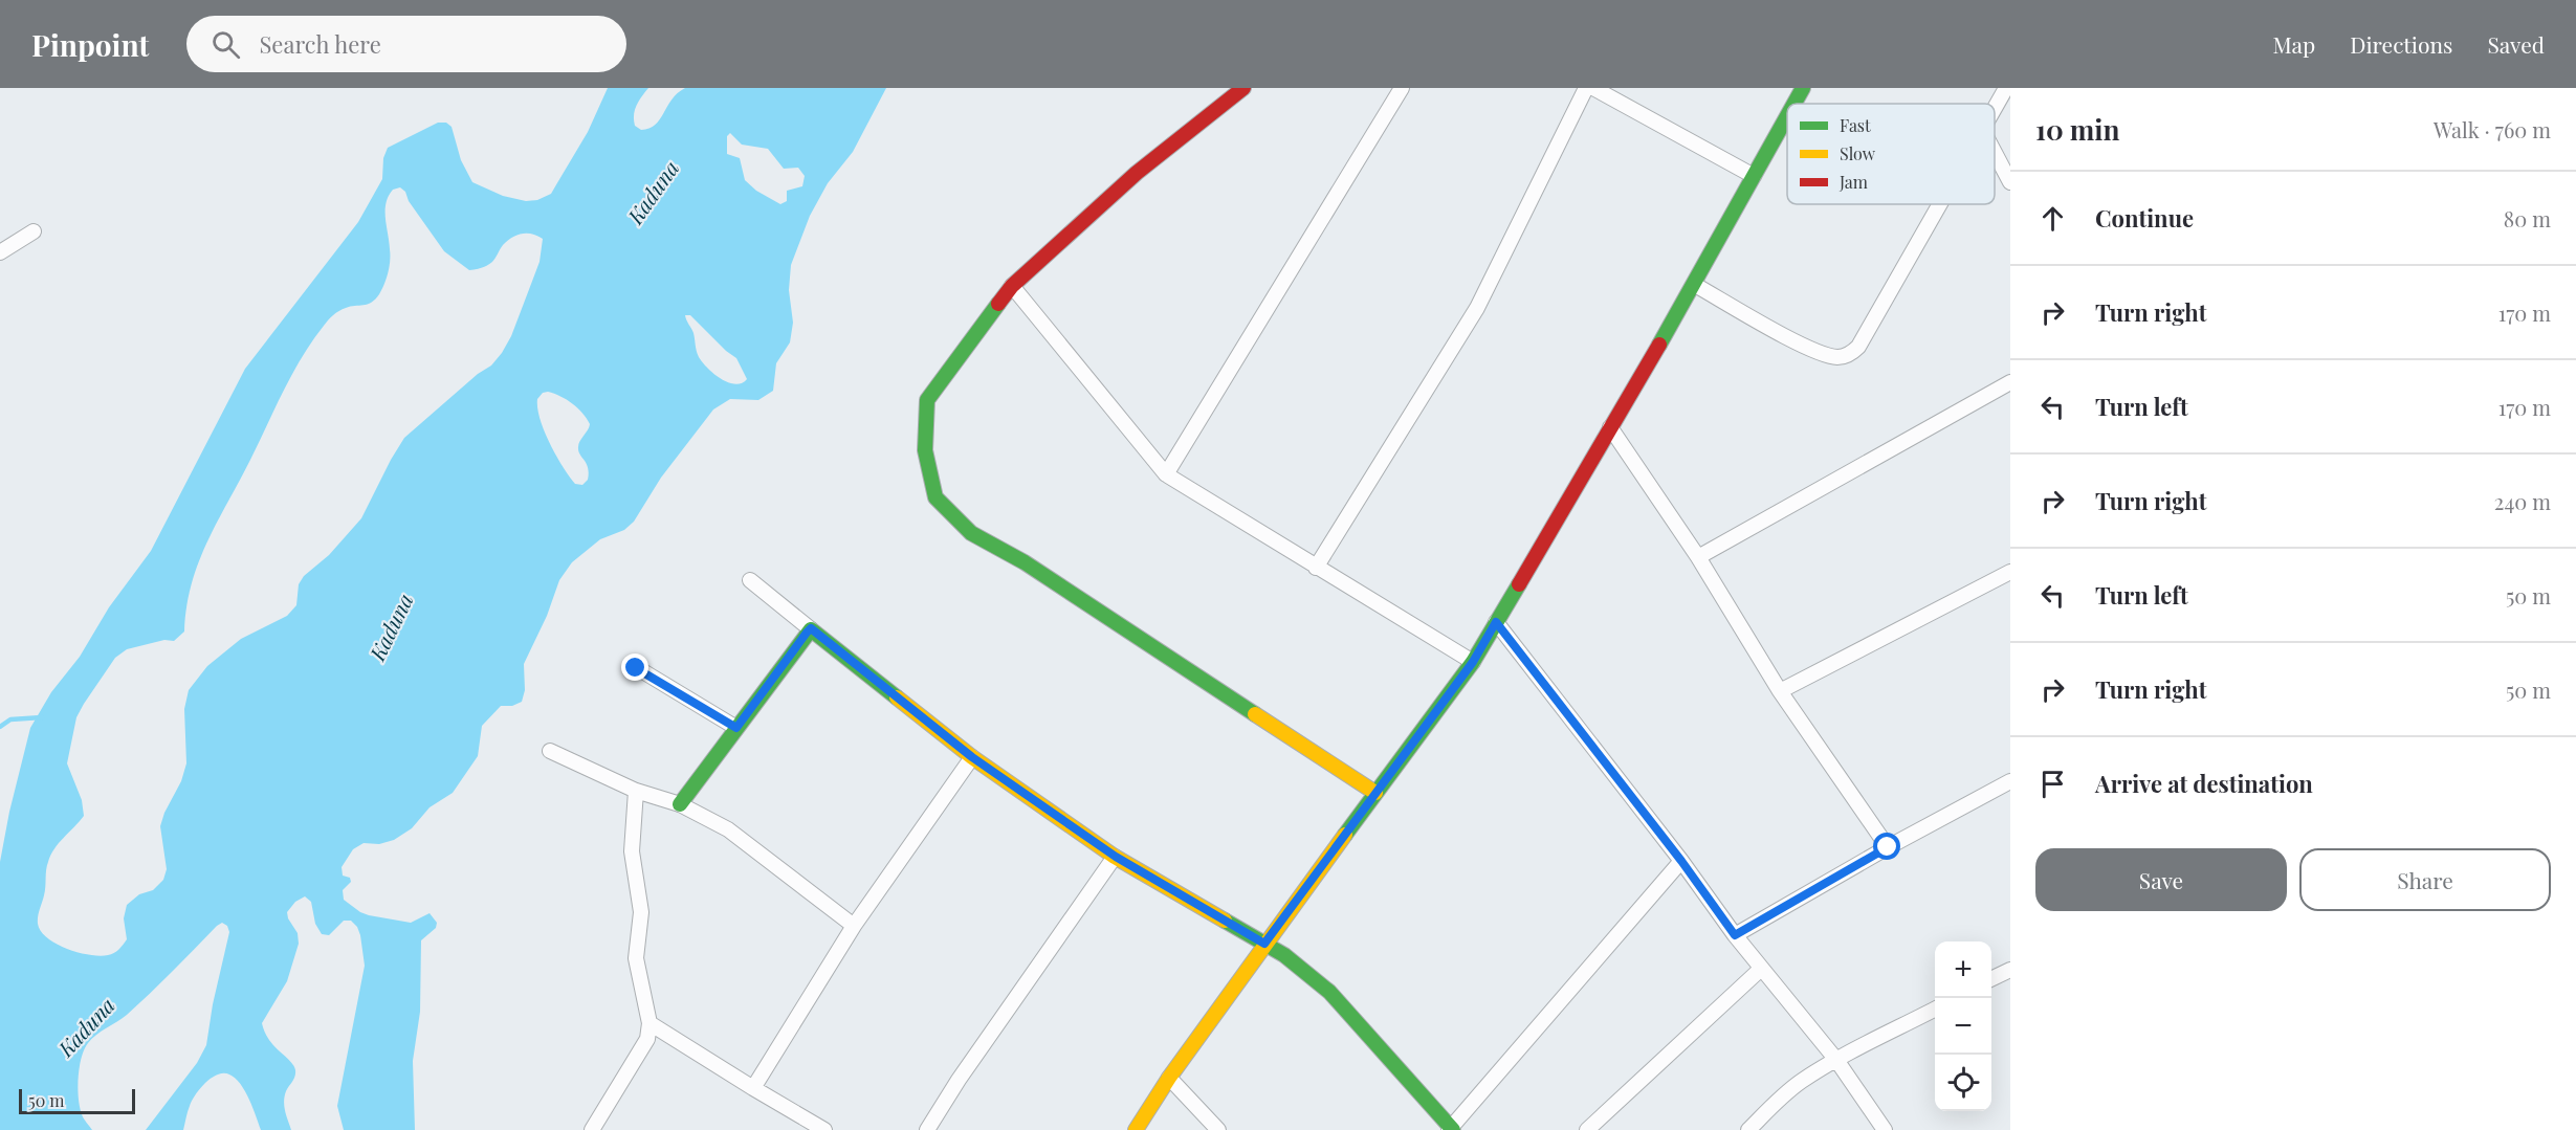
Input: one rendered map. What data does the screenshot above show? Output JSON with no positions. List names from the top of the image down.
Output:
{
  "water": ["Kaduna"],
  "legend": ["Fast", "Slow", "Jam"],
  "scale_bar": "50 m",
  "page": {
    "header": "Pinpoint",
    "search": "Search here",
    "nav": ["Map", "Directions", "Saved"],
    "heading": ["10 min", "Walk · 760 m"],
    "list": [
      ["Continue", "80 m"],
      ["Turn right", "170 m"],
      ["Turn left", "170 m"],
      ["Turn right", "240 m"],
      ["Turn left", "50 m"],
      ["Turn right", "50 m"],
      "Arrive at destination"
    ],
    "buttons": ["Save", "Share"],
    "map_buttons": ["+", "−"],
    "scale": "50 m"
  }
}
